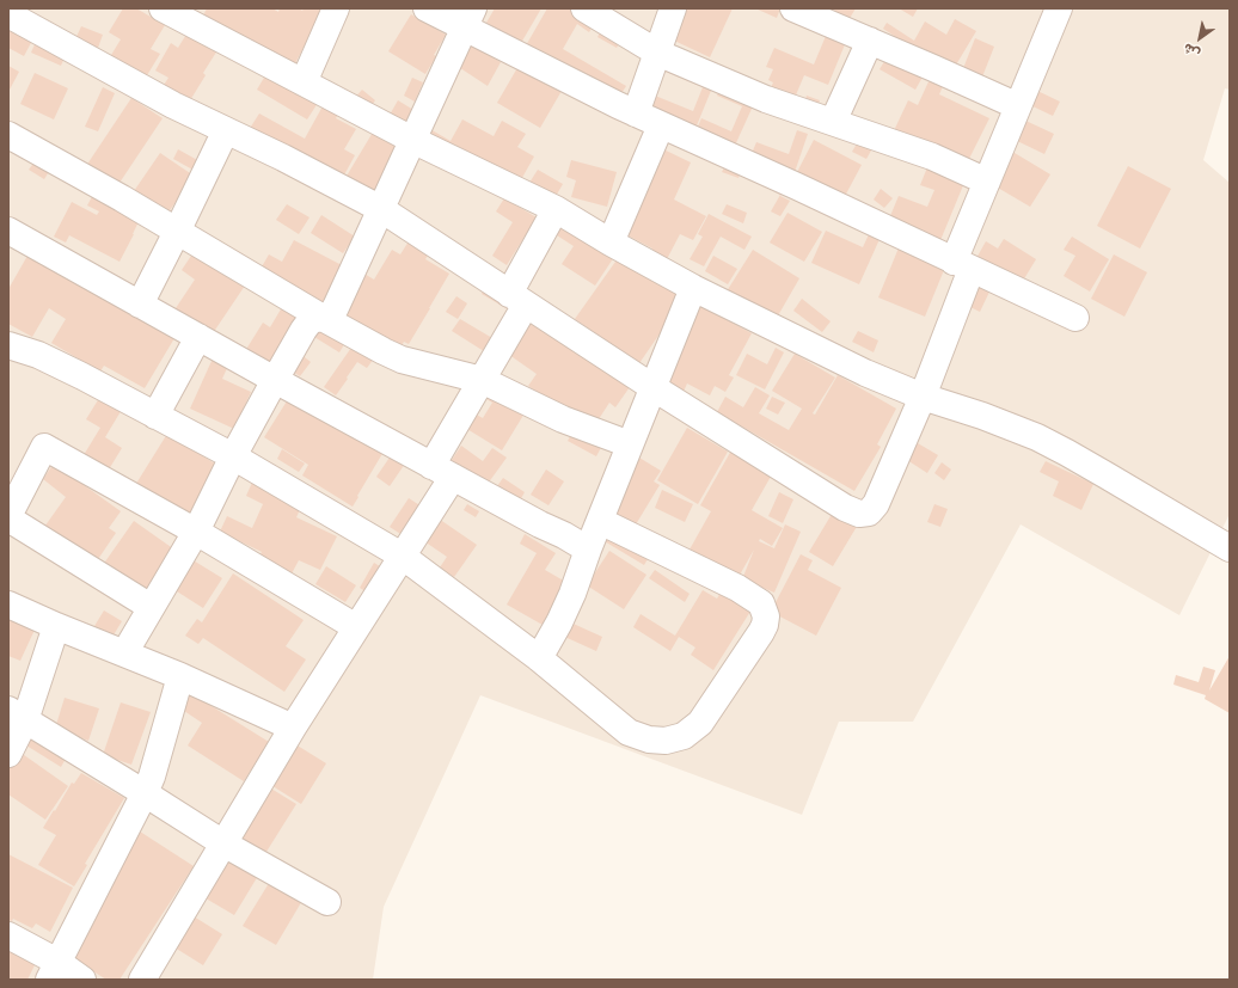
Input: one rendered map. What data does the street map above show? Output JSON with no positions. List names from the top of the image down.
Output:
{
  "north": "bottom left"
}
